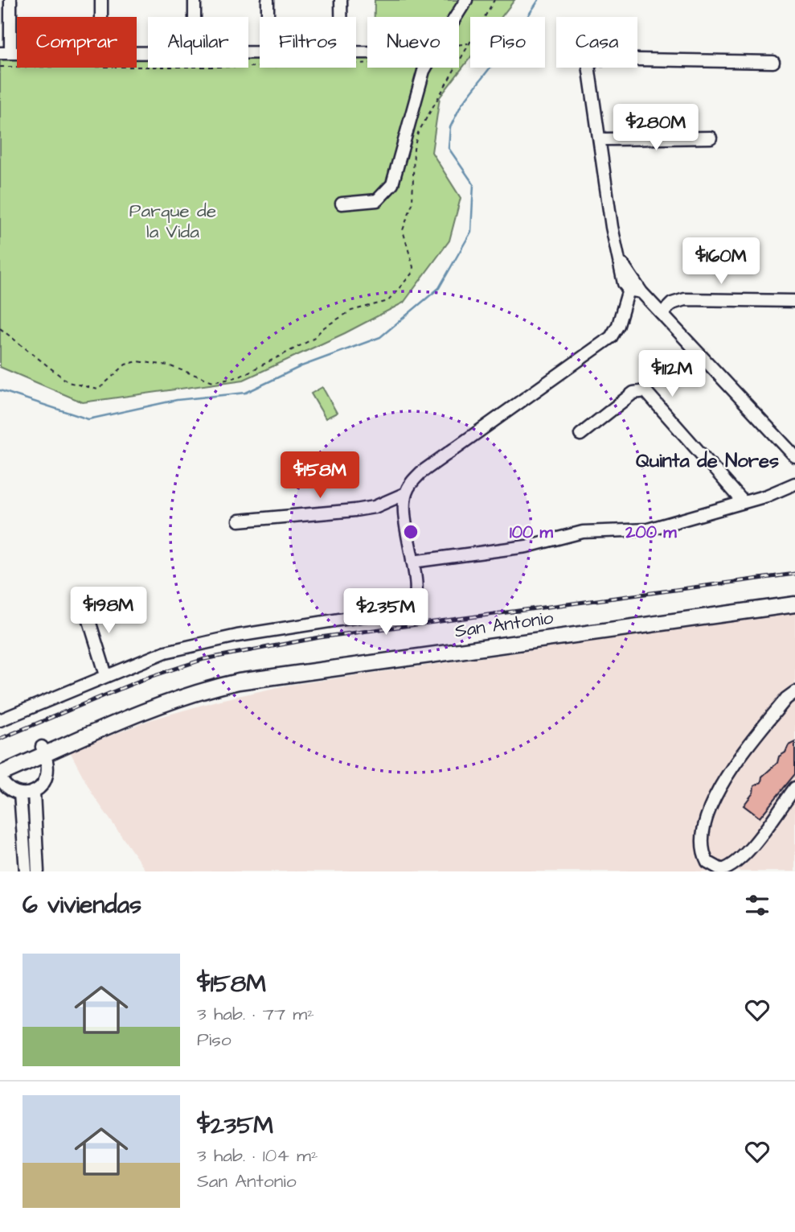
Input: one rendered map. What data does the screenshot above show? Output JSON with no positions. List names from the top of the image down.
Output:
{
  "streets": {
    "main road": ["San Antonio"]
  },
  "districts": ["Quinta de Nores"],
  "parks": ["Parque de la Vida"],
  "page": {
    "chip": [
      "Comprar",
      "Alquilar",
      "Filtros",
      "Nuevo",
      "Piso",
      "Casa"
    ],
    "price": [
      "$280M",
      "$160M",
      "$112M",
      "$158M",
      "$198M",
      "$235M"
    ],
    "heading": "6 viviendas",
    "list": [
      {
        "name": "$158M",
        "note": "3 hab. · 77 m² · Piso"
      },
      {
        "name": "$235M",
        "note": "3 hab. · 104 m² · San Antonio"
      }
    ]
  },
  "rings": ["100 m", "200 m"]
}
